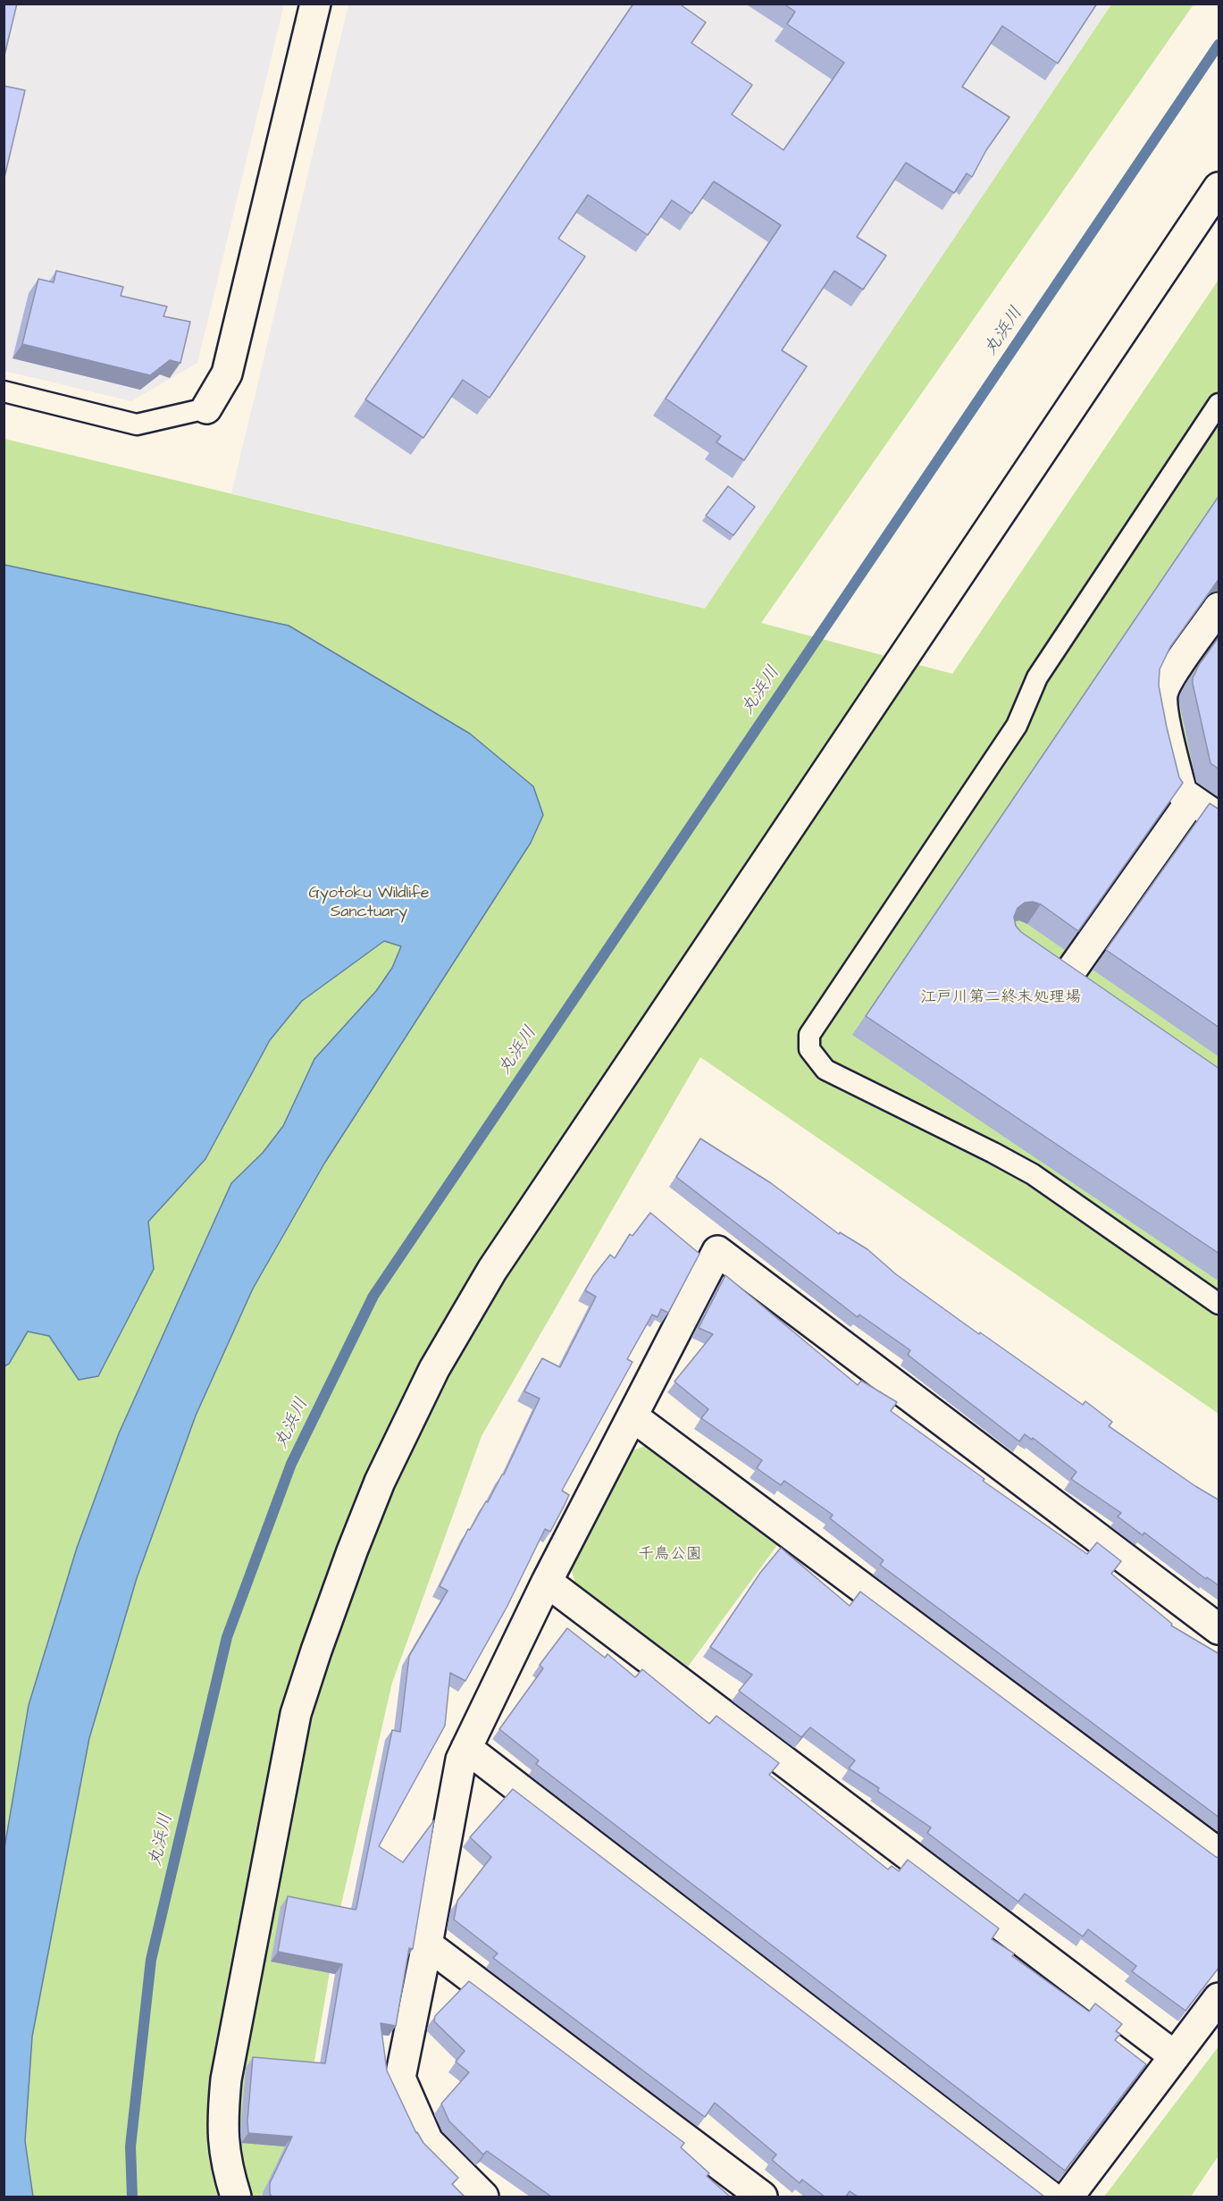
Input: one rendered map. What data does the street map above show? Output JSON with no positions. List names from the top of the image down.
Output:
{
  "water": ["丸浜川"],
  "parks": ["Gyotoku Wildlife Sanctuary", "江戸川第二終末処理場", "千鳥公園"]
}
